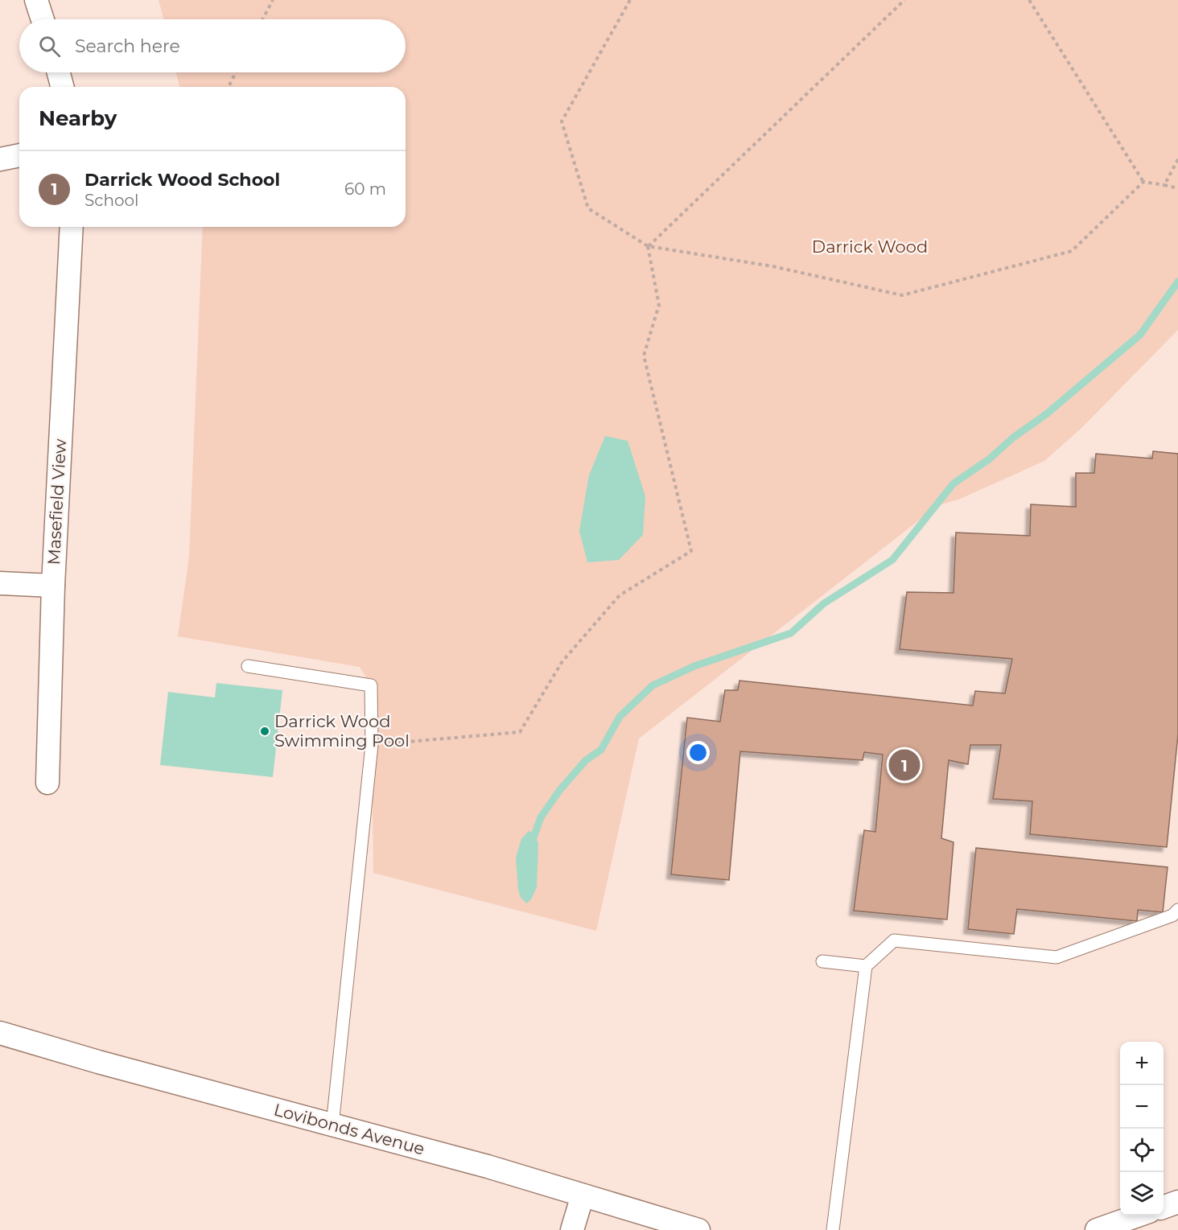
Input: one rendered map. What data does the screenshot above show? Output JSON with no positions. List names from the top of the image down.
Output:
{
  "streets": {
    "street": ["Masefield View", "Lovibonds Avenue"]
  },
  "parks": ["Darrick Wood"],
  "places": ["Darrick Wood Swimming Pool"],
  "page": {
    "search": "Search here",
    "heading": "Nearby",
    "list": [
      {
        "mark": "1",
        "name": "Darrick Wood School",
        "note": "School",
        "value": "60 m"
      }
    ],
    "pins": "1",
    "map_buttons": ["+", "−"]
  }
}
